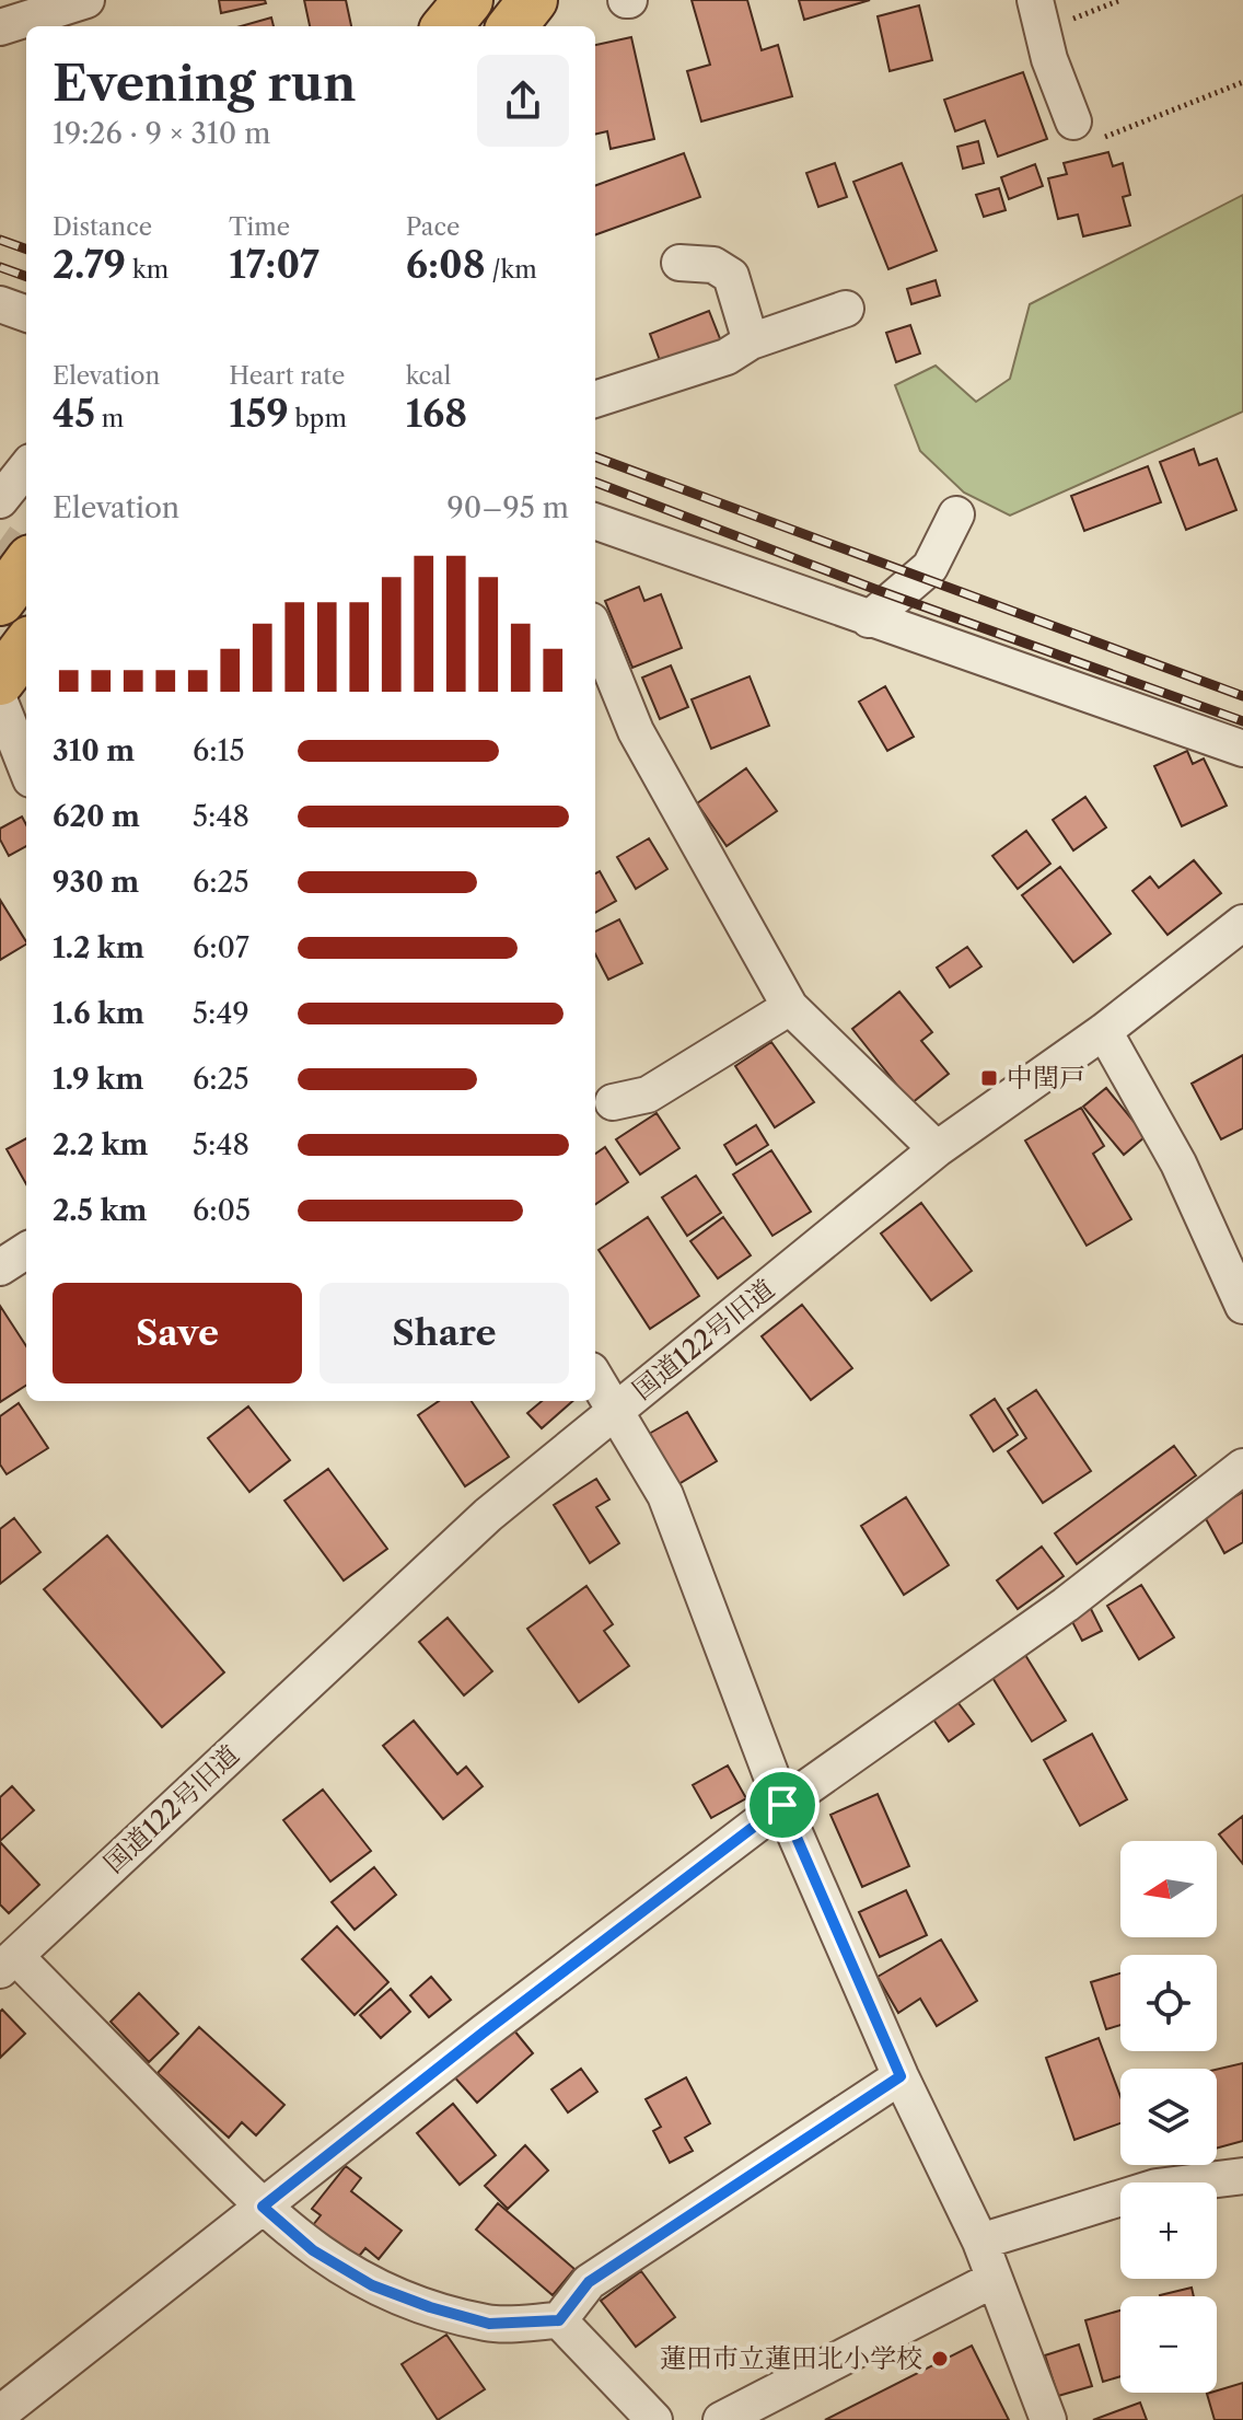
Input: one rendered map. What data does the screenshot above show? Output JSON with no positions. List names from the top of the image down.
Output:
{
  "streets": {
    "street": ["国道122号旧道"]
  },
  "places": {
    "transit": ["中閏戸"],
    "other": ["蓮田市立蓮田北小学校"]
  },
  "north": "left",
  "page": {
    "heading": ["Evening run", "19:26 · 9 × 310 m"],
    "stats": [
      ["Distance", "2.79 km"],
      ["Time", "17:07"],
      ["Pace", "6:08 /km"],
      ["Elevation", "45 m"],
      ["Heart rate", "159 bpm"],
      ["kcal", "168"]
    ],
    "chart": ["Elevation", "90–95 m"],
    "list": [
      {
        "name": "310 m",
        "note": "6:15"
      },
      {
        "name": "620 m",
        "note": "5:48"
      },
      {
        "name": "930 m",
        "note": "6:25"
      },
      {
        "name": "1.2 km",
        "note": "6:07"
      },
      {
        "name": "1.6 km",
        "note": "5:49"
      },
      {
        "name": "1.9 km",
        "note": "6:25"
      },
      {
        "name": "2.2 km",
        "note": "5:48"
      },
      {
        "name": "2.5 km",
        "note": "6:05"
      }
    ],
    "buttons": ["Save", "Share"],
    "map_buttons": ["+", "−"]
  }
}
